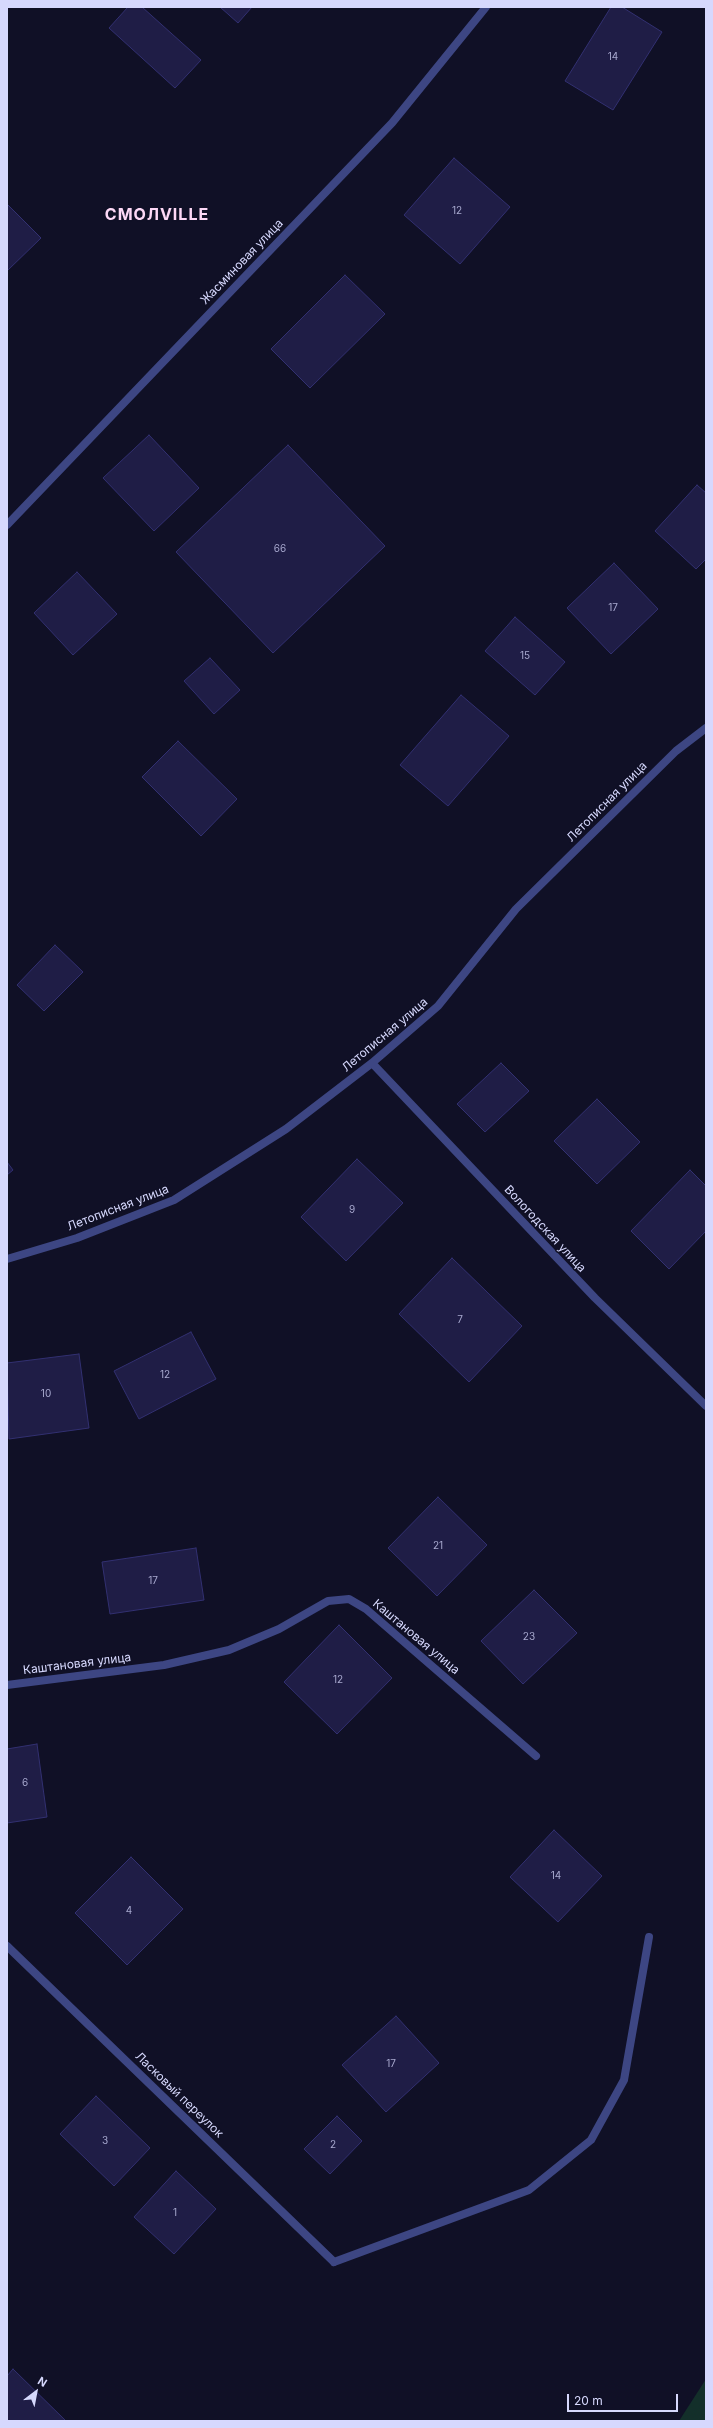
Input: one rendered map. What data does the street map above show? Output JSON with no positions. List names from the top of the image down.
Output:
{
  "streets": {
    "street": [
      "Жасминовая улица",
      "Летописная улица",
      "Вологодская улица",
      "Каштановая улица",
      "Ласковый переулок"
    ]
  },
  "crossings": [
    ["Летописная улица", "Вологодская улица"]
  ],
  "districts": ["СМОЛVILLE"],
  "house_numbers": [
    "14",
    "12",
    "66",
    "17",
    "15",
    "9",
    "7",
    "12",
    "10",
    "21",
    "17",
    "23",
    "12",
    "6",
    "14",
    "4",
    "17",
    "3",
    "2",
    "1"
  ],
  "scale_bar": "20 m",
  "north": "top right"
}
